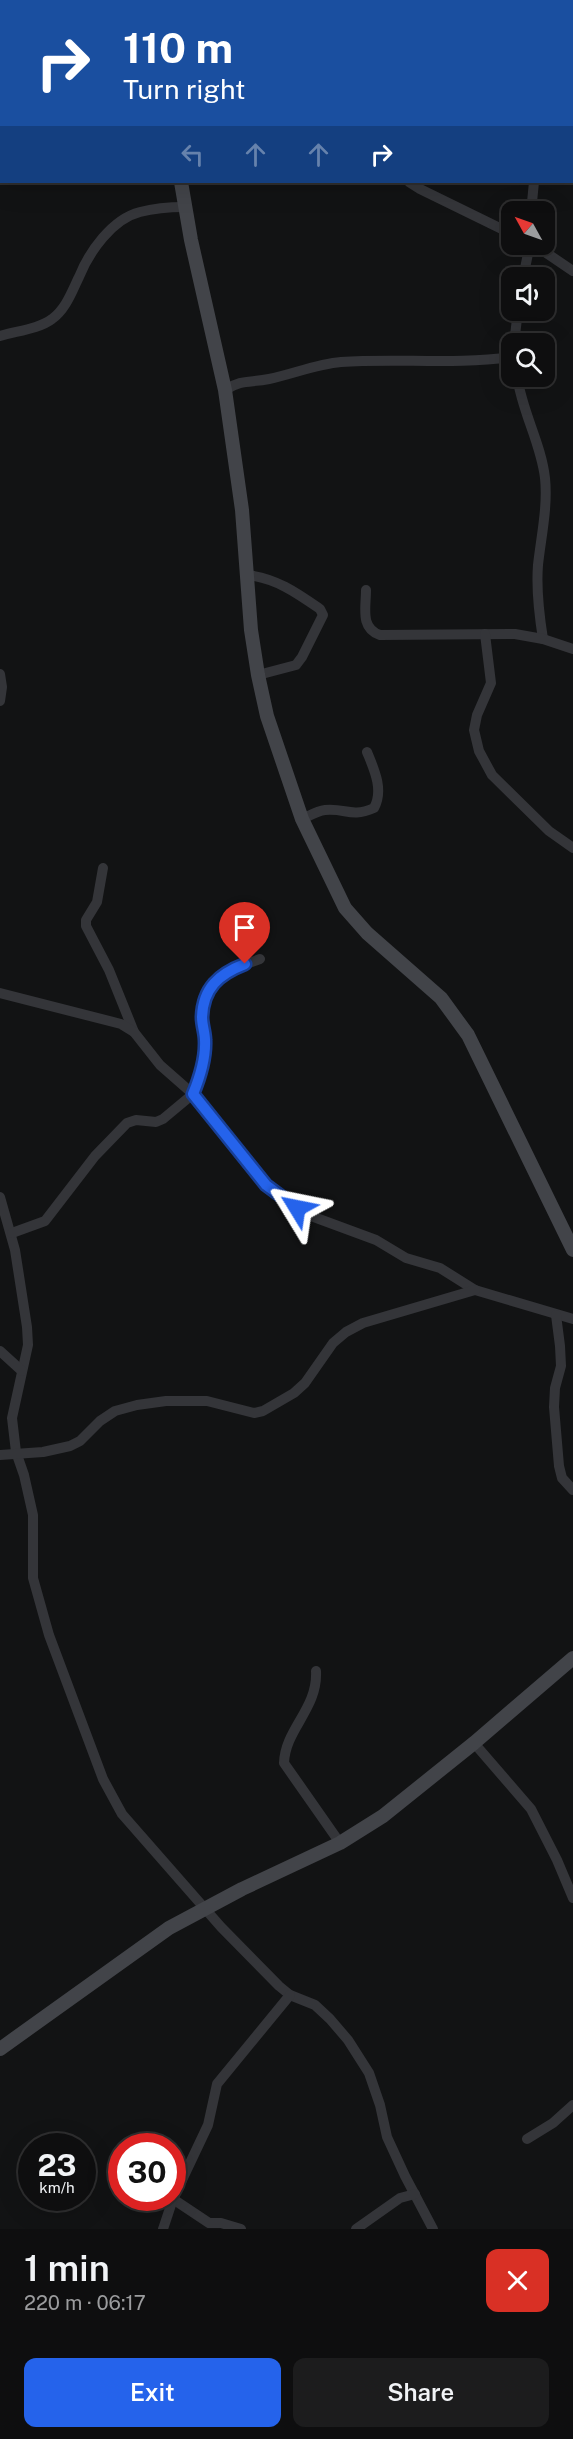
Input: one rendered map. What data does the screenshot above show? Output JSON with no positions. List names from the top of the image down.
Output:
{
  "north": "top left",
  "page": {
    "turn": ["110 m", "Turn right"],
    "speed": "23 km/h",
    "limit": "30",
    "heading": ["1 min", "220 m · 06:17"],
    "buttons": ["Exit", "Share"]
  }
}
